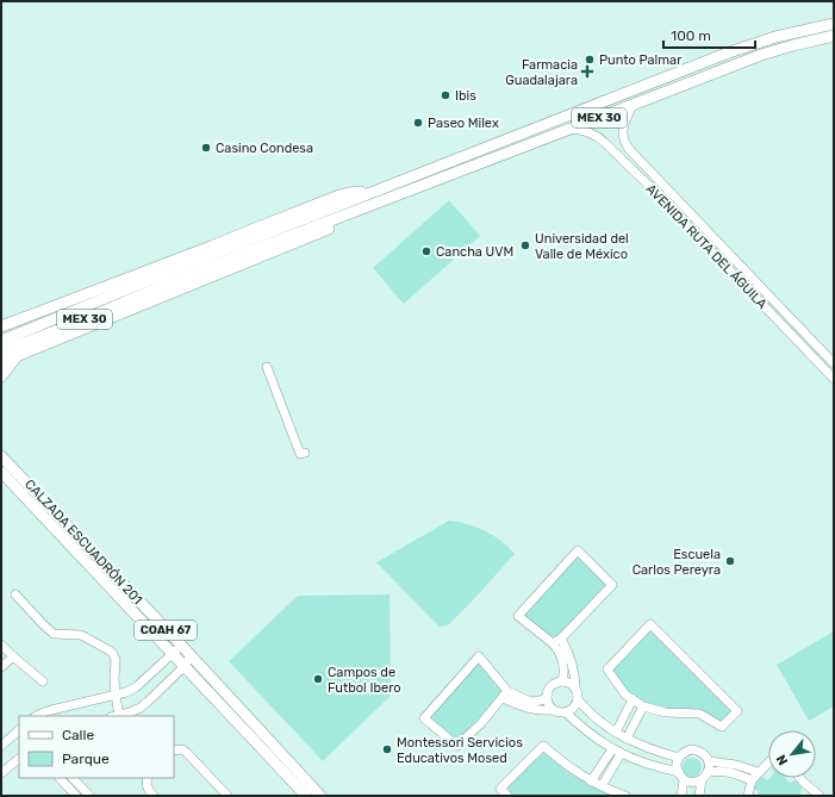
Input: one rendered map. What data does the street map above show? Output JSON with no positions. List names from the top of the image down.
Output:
{
  "streets": {
    "main road": ["MEX 30", "CALZADA ESCUADRÓN 201", "COAH 67"],
    "street": ["AVENIDA RUTA DEL ÁGUILA"]
  },
  "crossings": [
    ["MEX 30", "AVENIDA RUTA DEL ÁGUILA"]
  ],
  "places": {
    "other": [
      "Punto Palmar",
      "Ibis",
      "Paseo Milex",
      "Casino Condesa",
      "Universidad del Valle de México",
      "Cancha UVM",
      "Escuela Carlos Pereyra",
      "Campos de Futbol Ibero",
      "Montessori Servicios Educativos Mosed"
    ],
    "health": ["Farmacia Guadalajara"]
  },
  "legend": ["Calle", "Parque"],
  "scale_bar": "100 m",
  "north": "bottom left"
}
